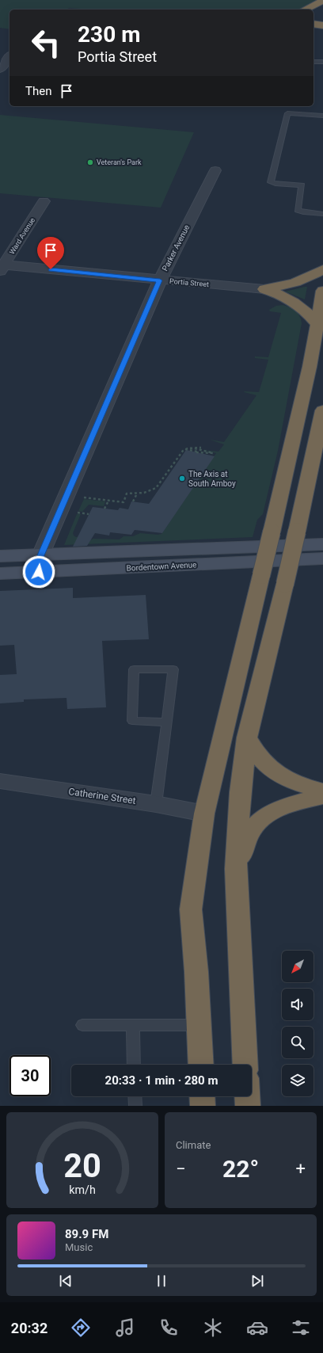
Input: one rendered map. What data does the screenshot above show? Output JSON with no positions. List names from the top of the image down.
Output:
{
  "streets": {
    "street": [
      "Ward Avenue",
      "Parker Avenue",
      "Portia Street",
      "Bordentown Avenue",
      "Catherine Street"
    ]
  },
  "crossings": [
    ["Ward Avenue", "Portia Street"],
    ["Parker Avenue", "Portia Street"],
    ["Parker Avenue", "Bordentown Avenue"]
  ],
  "places": ["Veteran's Park", "The Axis at South Amboy"],
  "north": "bottom left",
  "page": {
    "turn": ["230 m", "Portia Street"],
    "then": "Then",
    "limit": "30",
    "trip": "20:33 · 1 min · 280 m",
    "tile": "Climate",
    "heat": ["−", "22°", "+"],
    "song": ["89.9 FM", "Music"],
    "tabs": "20:32",
    "gauge": ["20", "km/h"]
  }
}
